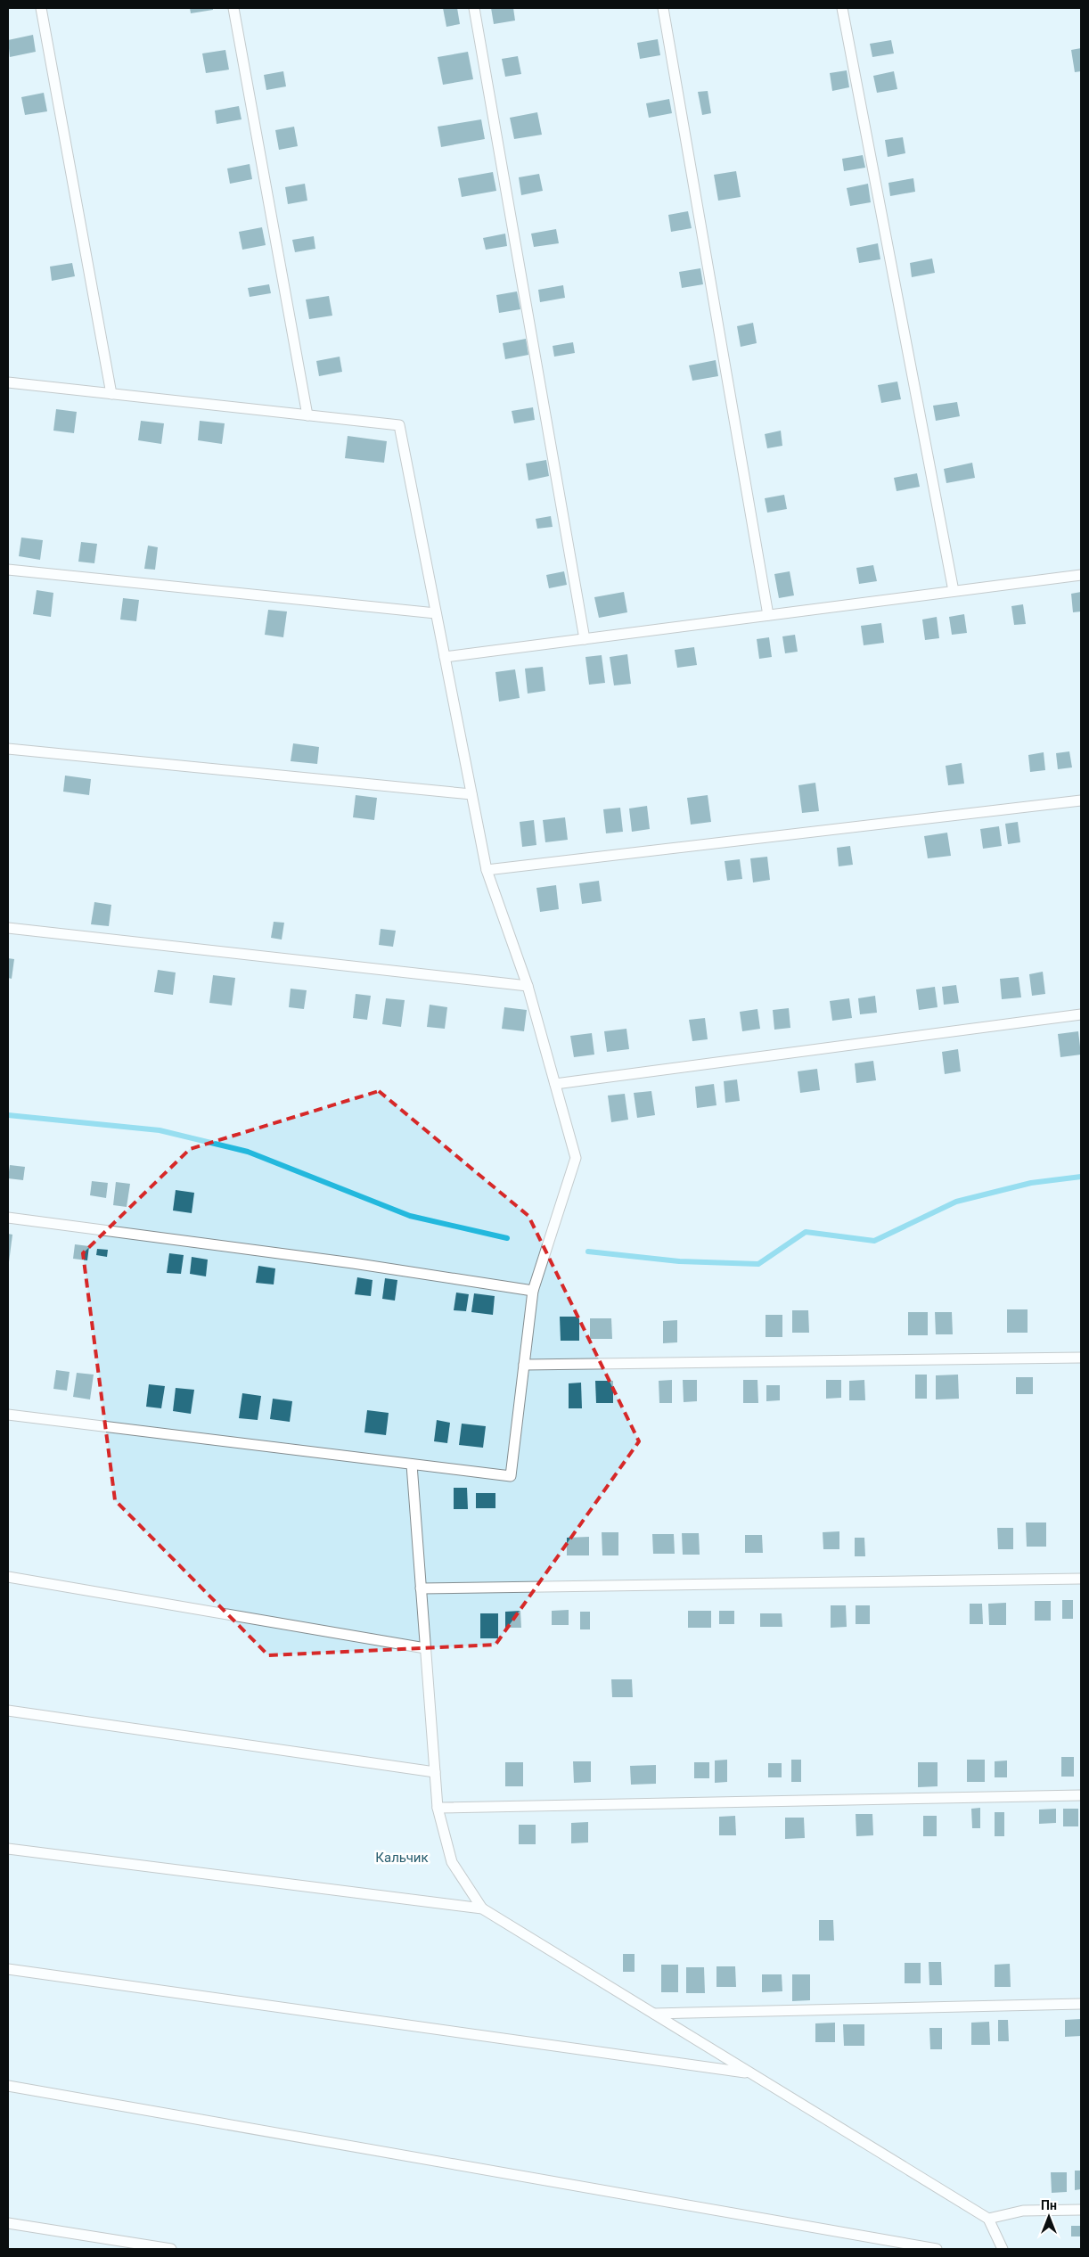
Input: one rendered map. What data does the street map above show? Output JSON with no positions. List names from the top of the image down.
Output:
{
  "parks": ["Кальчик"],
  "north": "top"
}
